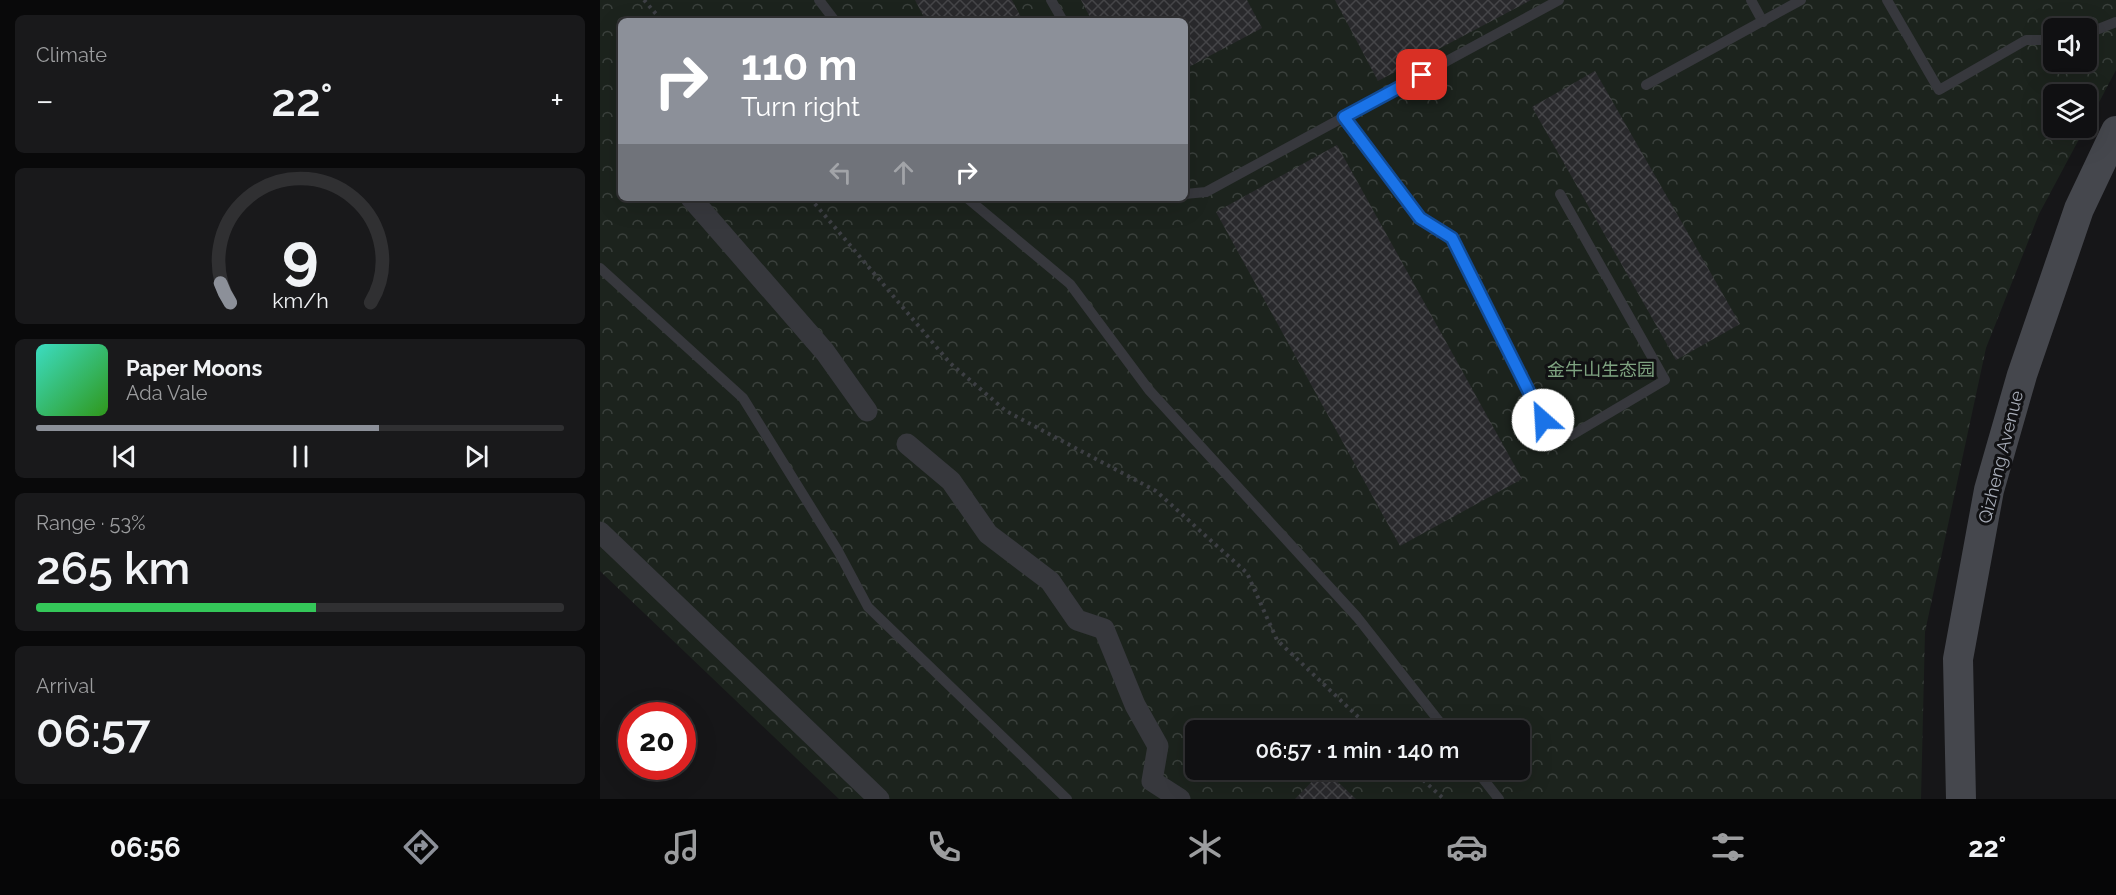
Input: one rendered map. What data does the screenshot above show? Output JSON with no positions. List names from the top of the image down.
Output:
{
  "streets": {
    "street": ["Qizheng Avenue"]
  },
  "parks": ["金牛山生态园"],
  "page": {
    "tile": [
      "Climate",
      ["Range · 53%", "265 km"],
      ["Arrival", "06:57"]
    ],
    "turn": ["110 m", "Turn right"],
    "heat": ["−", "22°", "+"],
    "song": ["Paper Moons", "Ada Vale"],
    "limit": "20",
    "trip": "06:57 · 1 min · 140 m",
    "tabs": ["06:56", "22°"],
    "gauge": ["9", "km/h"]
  }
}
